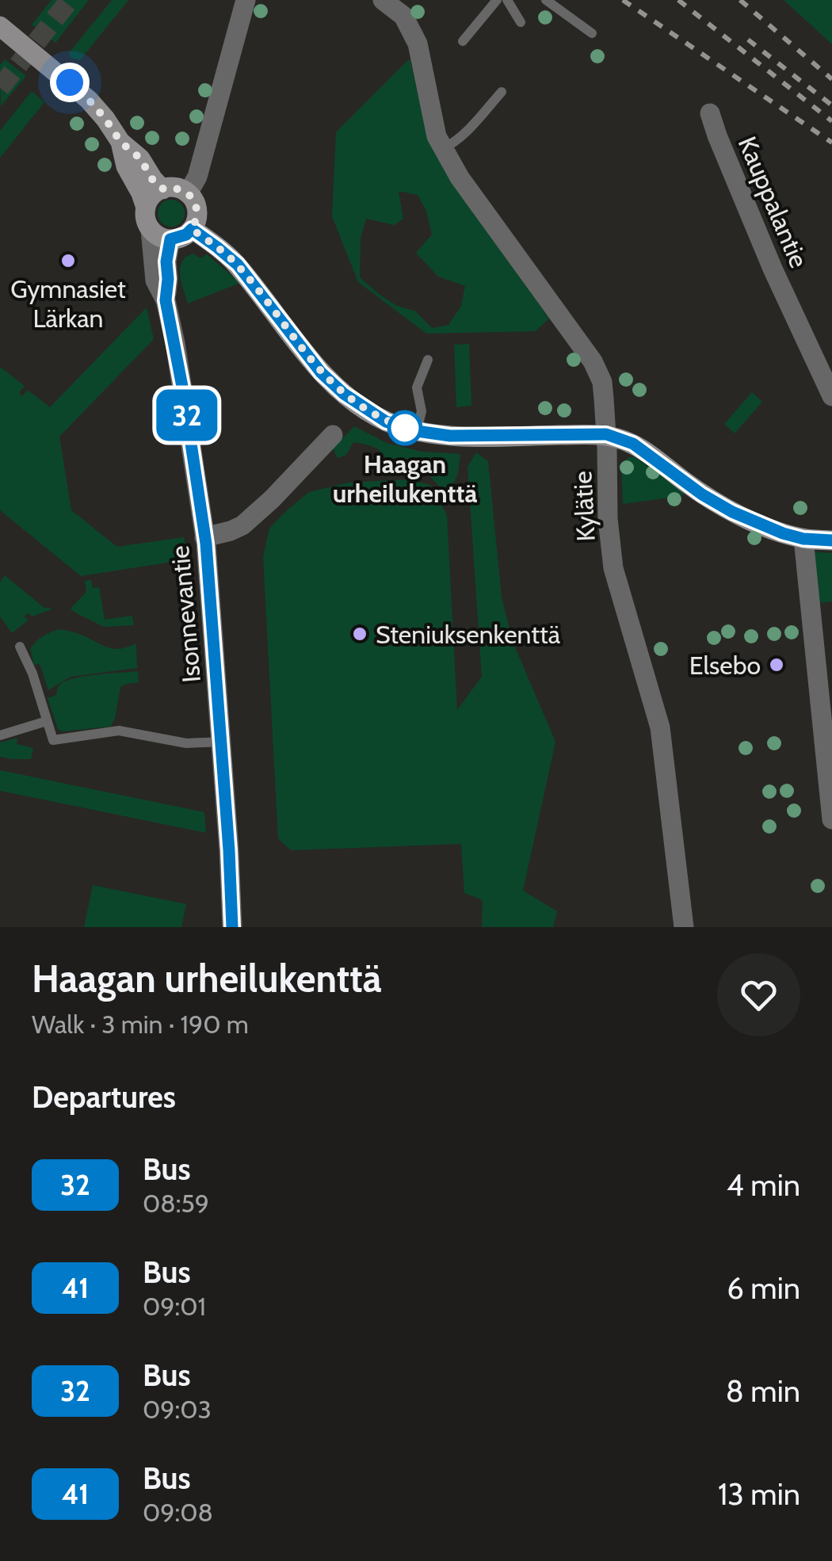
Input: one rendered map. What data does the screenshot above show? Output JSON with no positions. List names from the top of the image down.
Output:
{
  "streets": {
    "street": ["Kauppalantie", "Kylätie", "Isonnevantie"]
  },
  "places": [
    "Gymnasiet Lärkan",
    "Haagan urheilukenttä",
    "Steniuksenkenttä",
    "Elsebo"
  ],
  "lines": ["bus line 32"],
  "page": {
    "on_map": "32",
    "heading": [
      ["Haagan urheilukenttä", "Walk · 3 min · 190 m"],
      "Departures"
    ],
    "list": [
      {
        "mark": "32",
        "name": "Bus",
        "note": "08:59",
        "value": "4 min"
      },
      {
        "mark": "41",
        "name": "Bus",
        "note": "09:01",
        "value": "6 min"
      },
      {
        "mark": "32",
        "name": "Bus",
        "note": "09:03",
        "value": "8 min"
      },
      {
        "mark": "41",
        "name": "Bus",
        "note": "09:08",
        "value": "13 min"
      }
    ]
  }
}
